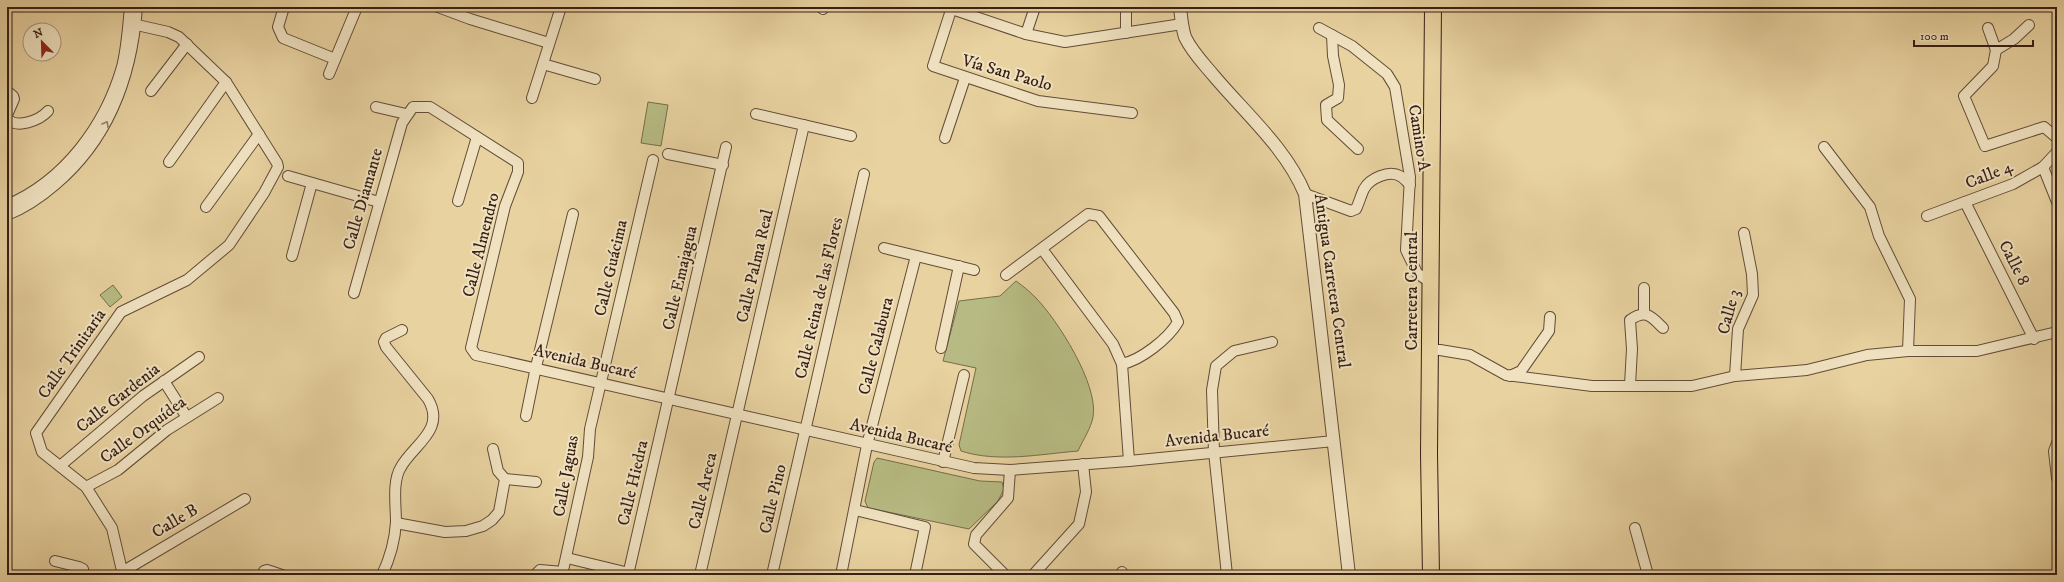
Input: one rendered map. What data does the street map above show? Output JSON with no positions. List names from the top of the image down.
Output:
{
  "streets": {
    "highway": ["Carretera Central"],
    "street": [
      "Vía San Paolo",
      "Camino A",
      "Calle 4",
      "Calle Diamante",
      "Calle Almendro",
      "Calle 8",
      "Calle Palma Real",
      "Calle Guácima",
      "Calle Emajagua",
      "Antigua Carretera Central",
      "Calle Reina de las Flores",
      "Calle 3",
      "Calle Calabura",
      "Calle Trinitaria",
      "Avenida Bucaré",
      "Calle Gardenia",
      "Calle Orquídea",
      "Calle Jaguas",
      "Calle Hiedra",
      "Calle Areca",
      "Calle Pino",
      "Calle B"
    ]
  },
  "crossings": [
    ["Camino A", "Carretera Central"],
    ["Calle 4", "Calle 8"],
    ["Calle Almendro", "Avenida Bucaré"],
    ["Calle Palma Real", "Avenida Bucaré"],
    ["Calle Palma Real", "Calle Areca"],
    ["Calle Guácima", "Avenida Bucaré"],
    ["Calle Guácima", "Calle Jaguas"],
    ["Calle Emajagua", "Avenida Bucaré"],
    ["Calle Emajagua", "Calle Hiedra"],
    ["Antigua Carretera Central", "Avenida Bucaré"],
    ["Calle Reina de las Flores", "Avenida Bucaré"],
    ["Calle Reina de las Flores", "Calle Pino"],
    ["Calle Calabura", "Avenida Bucaré"],
    ["Calle Trinitaria", "Calle Gardenia"],
    ["Avenida Bucaré", "Calle Jaguas"],
    ["Avenida Bucaré", "Calle Hiedra"],
    ["Avenida Bucaré", "Calle Areca"],
    ["Avenida Bucaré", "Calle Pino"]
  ],
  "scale_bar": "100 m",
  "north": "top left"
}
